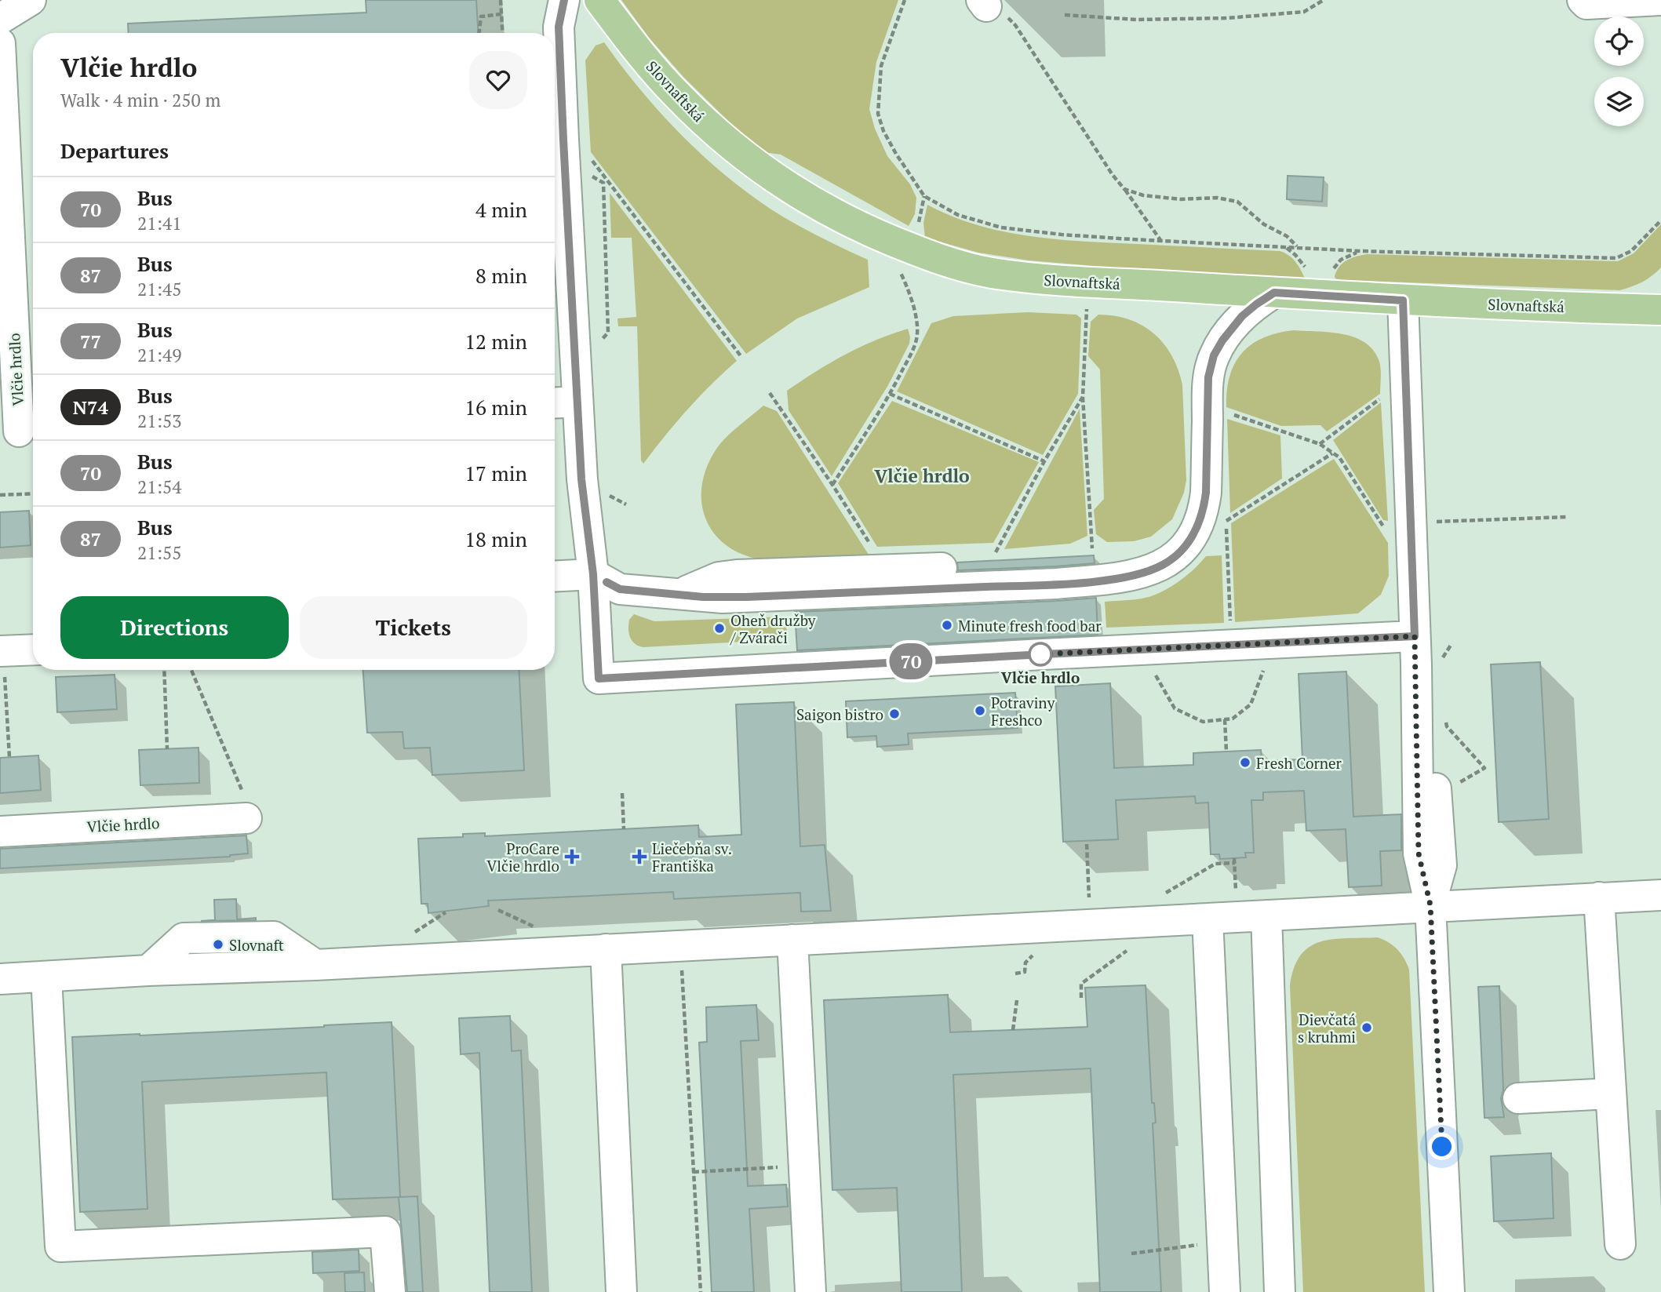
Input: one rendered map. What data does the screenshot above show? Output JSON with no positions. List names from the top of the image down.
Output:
{
  "streets": {
    "main road": ["Slovnaftská"],
    "street": ["Vlčie hrdlo"]
  },
  "districts": ["Vlčie hrdlo"],
  "places": {
    "other": [
      "Minute fresh food bar",
      "Oheň družby / Zvárači",
      "Vlčie hrdlo",
      "Potraviny Freshco",
      "Saigon bistro",
      "Fresh Corner",
      "Slovnaft",
      "Dievčatá s kruhmi"
    ],
    "health": ["ProCare Vlčie hrdlo", "Liečebňa sv. Františka"]
  },
  "lines": ["bus line 70"],
  "page": {
    "on_map": "70",
    "heading": [
      ["Vlčie hrdlo", "Walk · 4 min · 250 m"],
      "Departures"
    ],
    "list": [
      {
        "mark": "70",
        "name": "Bus",
        "note": "21:41",
        "value": "4 min"
      },
      {
        "mark": "87",
        "name": "Bus",
        "note": "21:45",
        "value": "8 min"
      },
      {
        "mark": "77",
        "name": "Bus",
        "note": "21:49",
        "value": "12 min"
      },
      {
        "mark": "N74",
        "name": "Bus",
        "note": "21:53",
        "value": "16 min"
      },
      {
        "mark": "70",
        "name": "Bus",
        "note": "21:54",
        "value": "17 min"
      },
      {
        "mark": "87",
        "name": "Bus",
        "note": "21:55",
        "value": "18 min"
      }
    ],
    "buttons": ["Directions", "Tickets"]
  }
}
